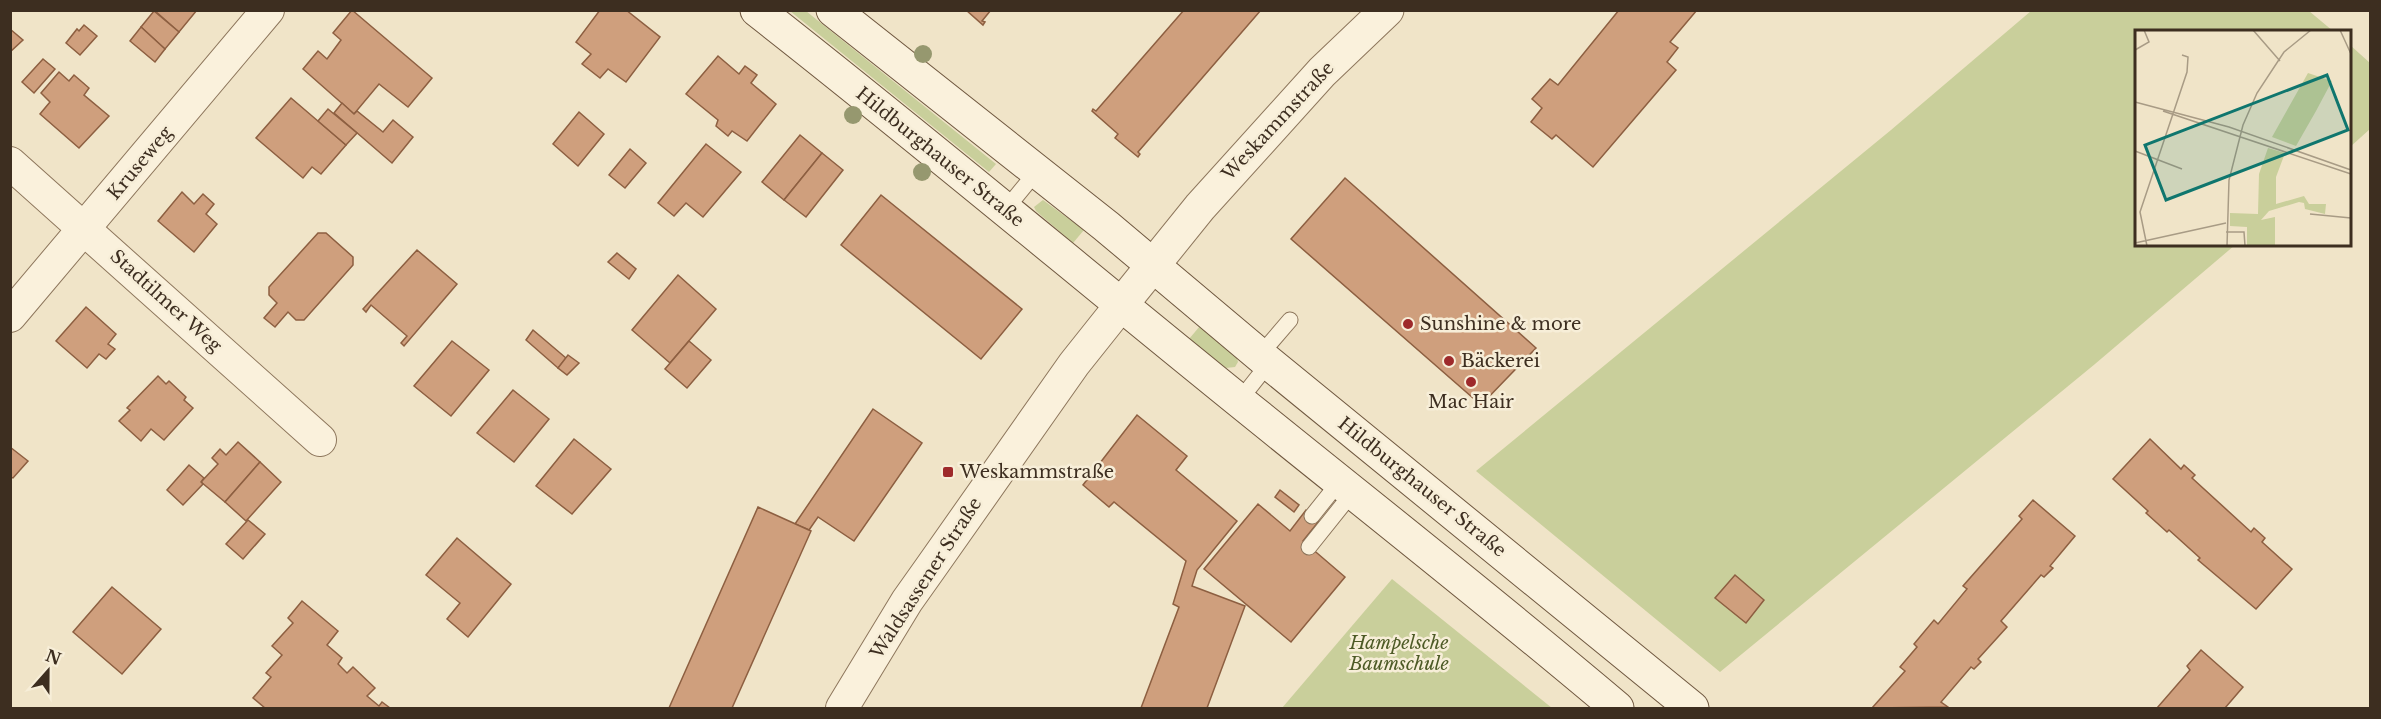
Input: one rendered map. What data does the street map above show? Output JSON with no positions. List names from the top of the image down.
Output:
{
  "streets": {
    "main road": ["Weskammstraße", "Hildburghauser Straße"],
    "street": ["Kruseweg", "Stadtilmer Weg", "Waldsassener Straße"]
  },
  "crossings": [
    ["Weskammstraße", "Hildburghauser Straße"],
    ["Hildburghauser Straße", "Waldsassener Straße"],
    ["Kruseweg", "Stadtilmer Weg"]
  ],
  "parks": ["Hampelsche Baumschule"],
  "places": {
    "other": ["Sunshine & more", "Bäckerei", "Mac Hair"],
    "transit": ["Weskammstraße"]
  },
  "north": "top"
}
